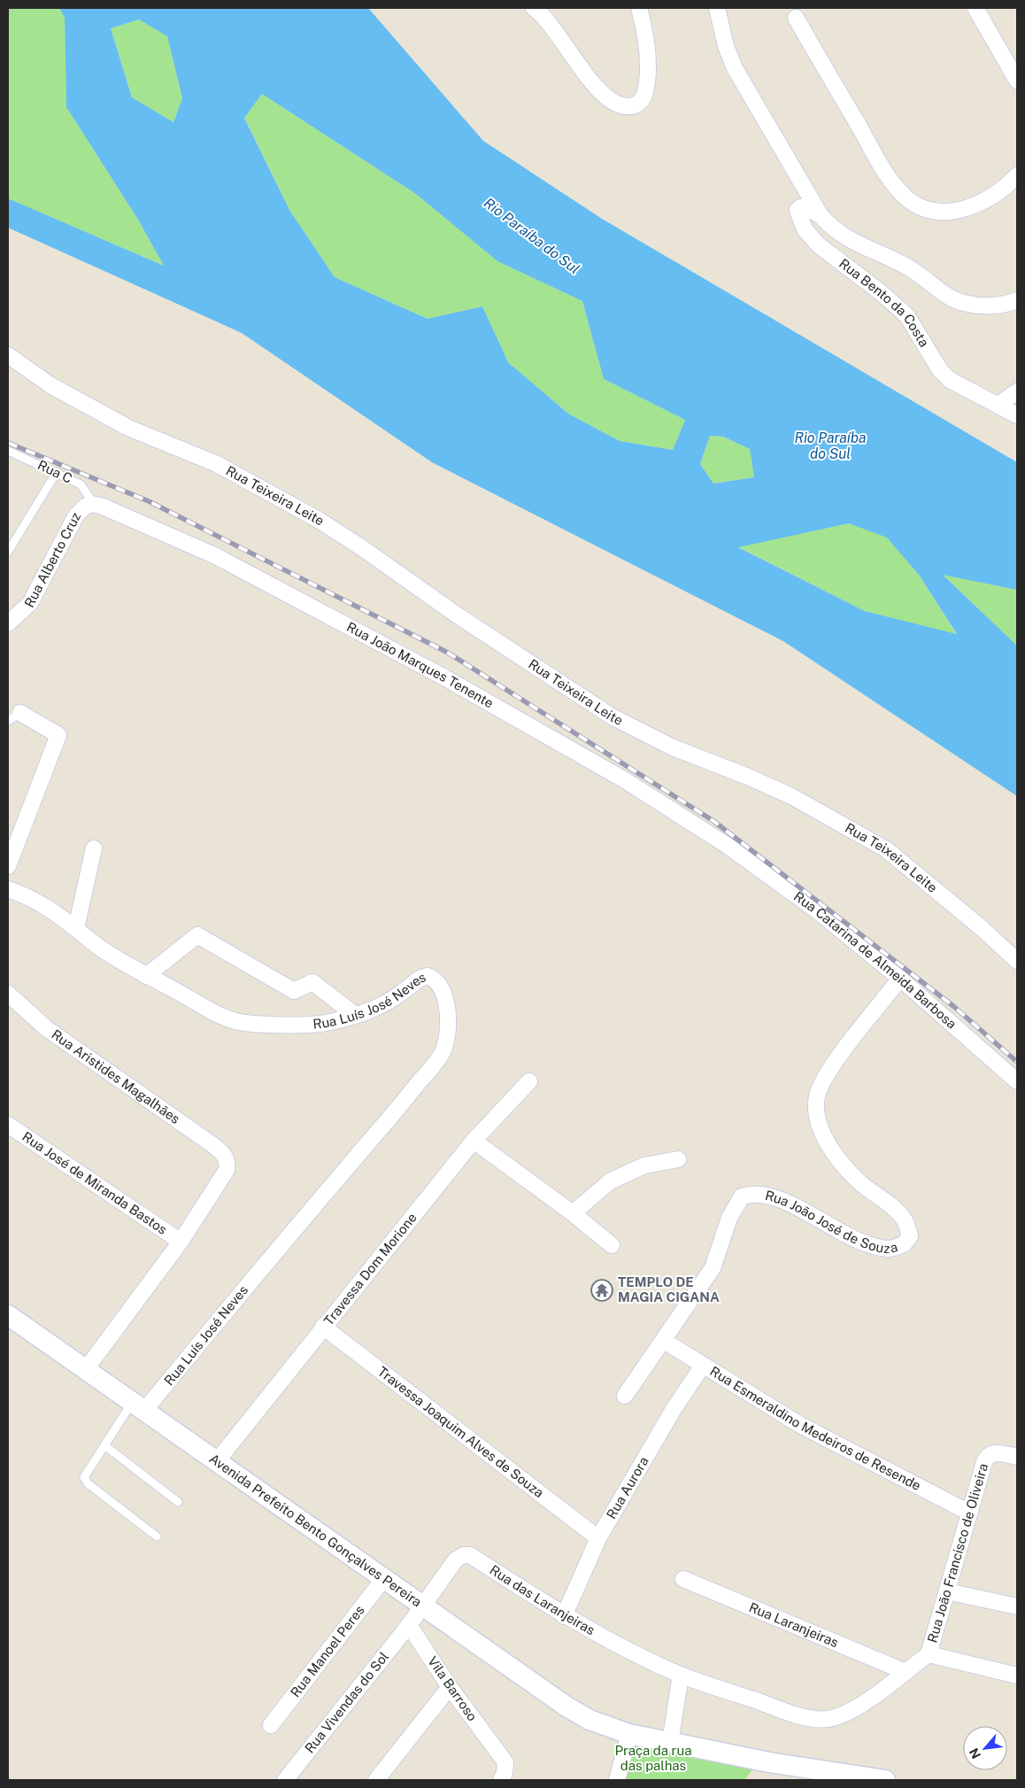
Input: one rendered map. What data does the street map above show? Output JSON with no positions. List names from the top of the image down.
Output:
{
  "streets": {
    "street": [
      "Rua Bento da Costa",
      "Rua Teixeira Leite",
      "Rua Alberto Cruz",
      "Rua João Marques Tenente",
      "Rua Catarina de Almeida Barbosa",
      "Rua Luís José Neves",
      "Rua Aristides Magalhães",
      "Rua José de Miranda Bastos",
      "Rua João José de Souza",
      "Travessa Dom Morione",
      "Rua Esmeraldino Medeiros de Resende",
      "Travessa Joaquim Alves de Souza",
      "Rua Aurora",
      "Avenida Prefeito Bento Gonçalves Pereira",
      "Rua João Francisco de Oliveira",
      "Rua das Laranjeiras",
      "Rua Laranjeiras",
      "Rua Manoel Peres",
      "Vila Barroso",
      "Rua Vivendas do Sol"
    ],
    "lane": ["Rua C"]
  },
  "crossings": [
    ["Rua C", "Rua Alberto Cruz"],
    ["Rua C", "Rua João Marques Tenente"],
    ["Rua Alberto Cruz", "Rua João Marques Tenente"],
    ["Rua João Marques Tenente", "Rua Catarina de Almeida Barbosa"],
    ["Rua Catarina de Almeida Barbosa", "Rua João José de Souza"],
    ["Rua Luís José Neves", "Avenida Prefeito Bento Gonçalves Pereira"],
    ["Rua Aristides Magalhães", "Rua José de Miranda Bastos"],
    ["Rua José de Miranda Bastos", "Avenida Prefeito Bento Gonçalves Pereira"],
    ["Rua João José de Souza", "Rua Esmeraldino Medeiros de Resende"],
    ["Travessa Dom Morione", "Travessa Joaquim Alves de Souza"],
    ["Travessa Dom Morione", "Avenida Prefeito Bento Gonçalves Pereira"],
    ["Rua Esmeraldino Medeiros de Resende", "Rua Aurora"],
    ["Rua Esmeraldino Medeiros de Resende", "Rua João Francisco de Oliveira"],
    ["Travessa Joaquim Alves de Souza", "Rua Aurora"],
    ["Rua Aurora", "Rua das Laranjeiras"],
    ["Avenida Prefeito Bento Gonçalves Pereira", "Rua das Laranjeiras"],
    ["Avenida Prefeito Bento Gonçalves Pereira", "Rua Manoel Peres"],
    ["Rua João Francisco de Oliveira", "Rua das Laranjeiras"],
    ["Rua das Laranjeiras", "Rua Laranjeiras"],
    ["Vila Barroso", "Rua Vivendas do Sol"]
  ],
  "water": ["Rio Paraíba do Sul"],
  "parks": ["Praça da rua das palhas"],
  "places": {
    "temple": ["TEMPLO DE MAGIA CIGANA"]
  },
  "north": "bottom left"
}
